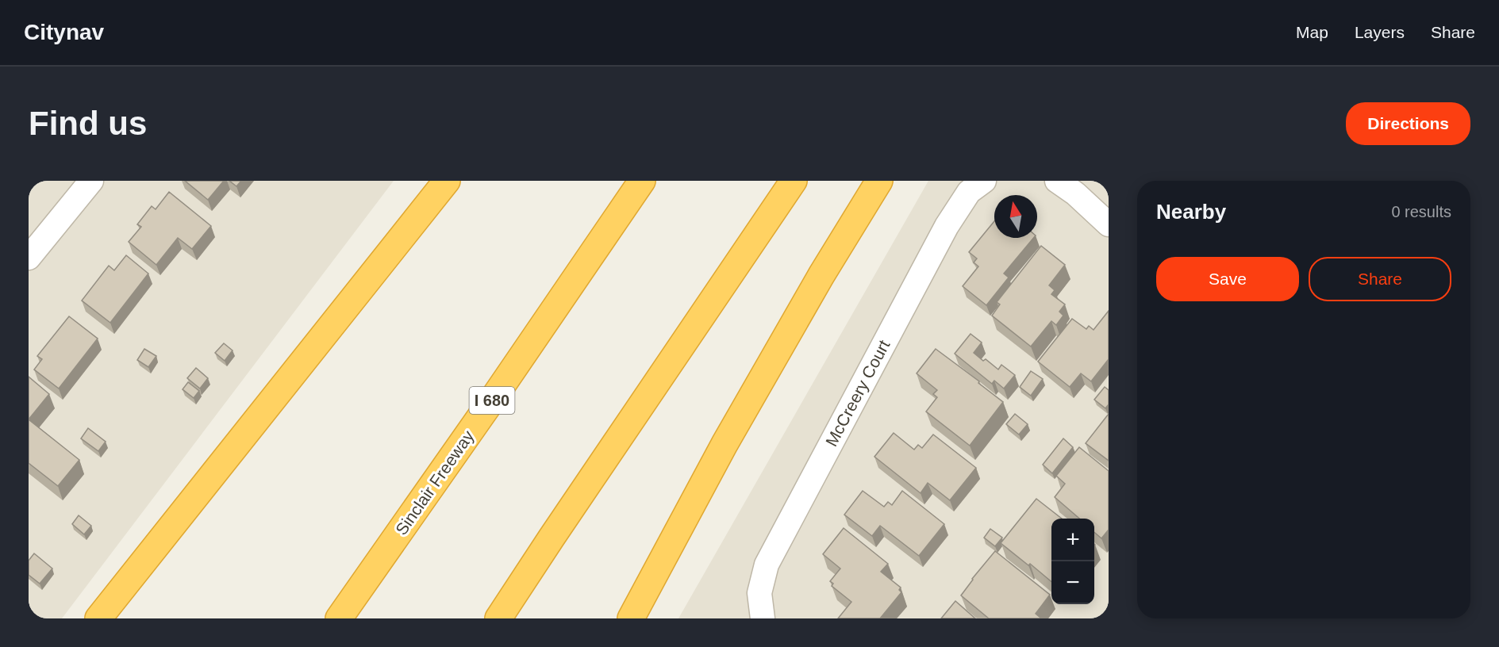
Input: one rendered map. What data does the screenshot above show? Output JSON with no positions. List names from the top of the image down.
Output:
{
  "streets": {
    "highway": ["I 680", "Sinclair Freeway"],
    "street": ["McCreery Court"]
  },
  "north": "top",
  "page": {
    "header": "Citynav",
    "nav": ["Map", "Layers", "Share"],
    "buttons": [
      "Directions",
      ["Save", "Share"]
    ],
    "title": "Find us",
    "heading": ["Nearby", "0 results"],
    "map_buttons": ["+", "−"]
  }
}
